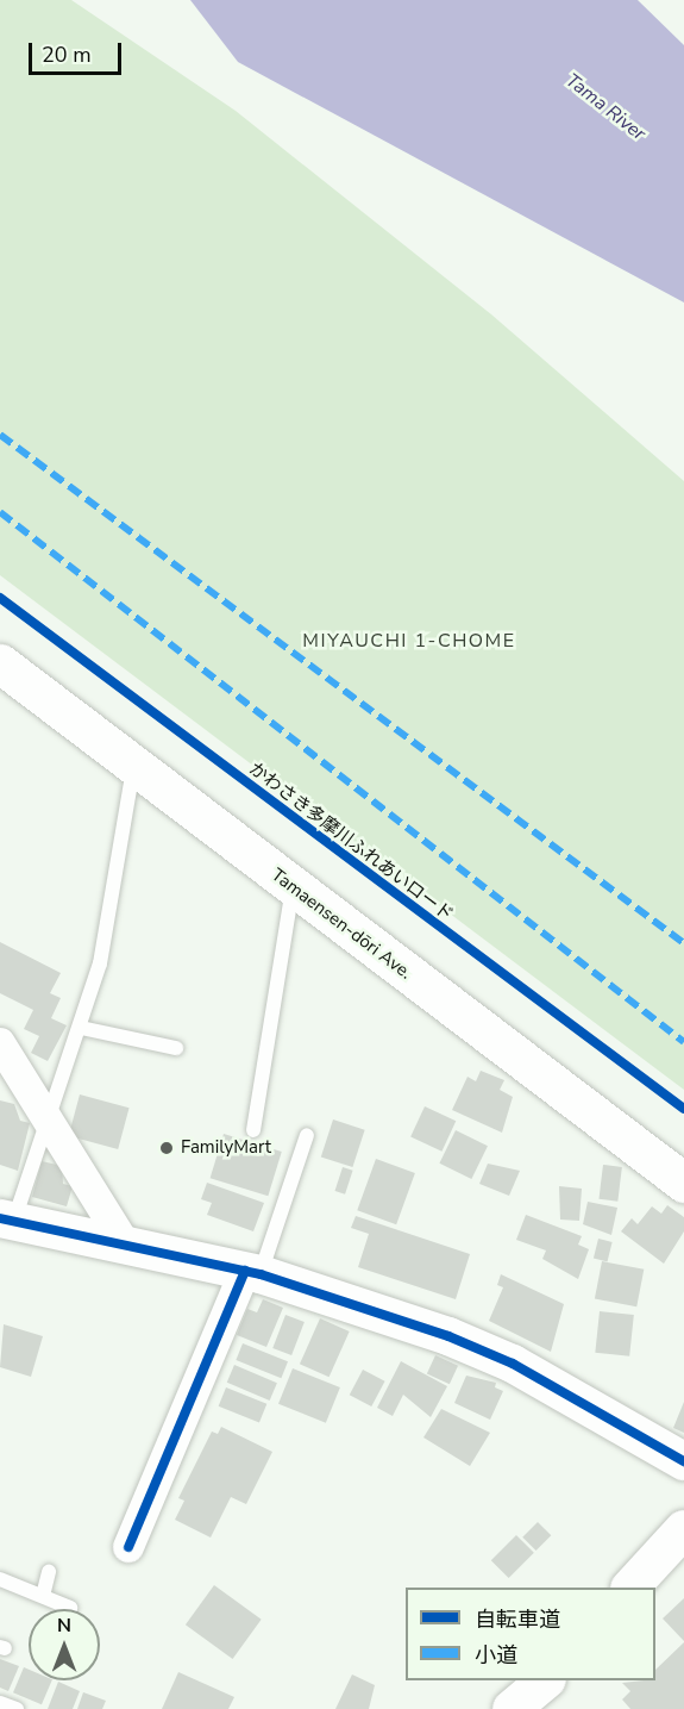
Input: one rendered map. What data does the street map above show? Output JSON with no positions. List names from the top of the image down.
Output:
{
  "streets": {
    "main road": ["Tamaensen-dōri Ave."],
    "cycle path": ["かわさき多摩川ふれあいロード"]
  },
  "districts": ["MIYAUCHI 1-CHOME"],
  "water": ["Tama River"],
  "places": ["FamilyMart"],
  "legend": ["自転車道", "小道"],
  "scale_bar": "20 m",
  "north": "top"
}
